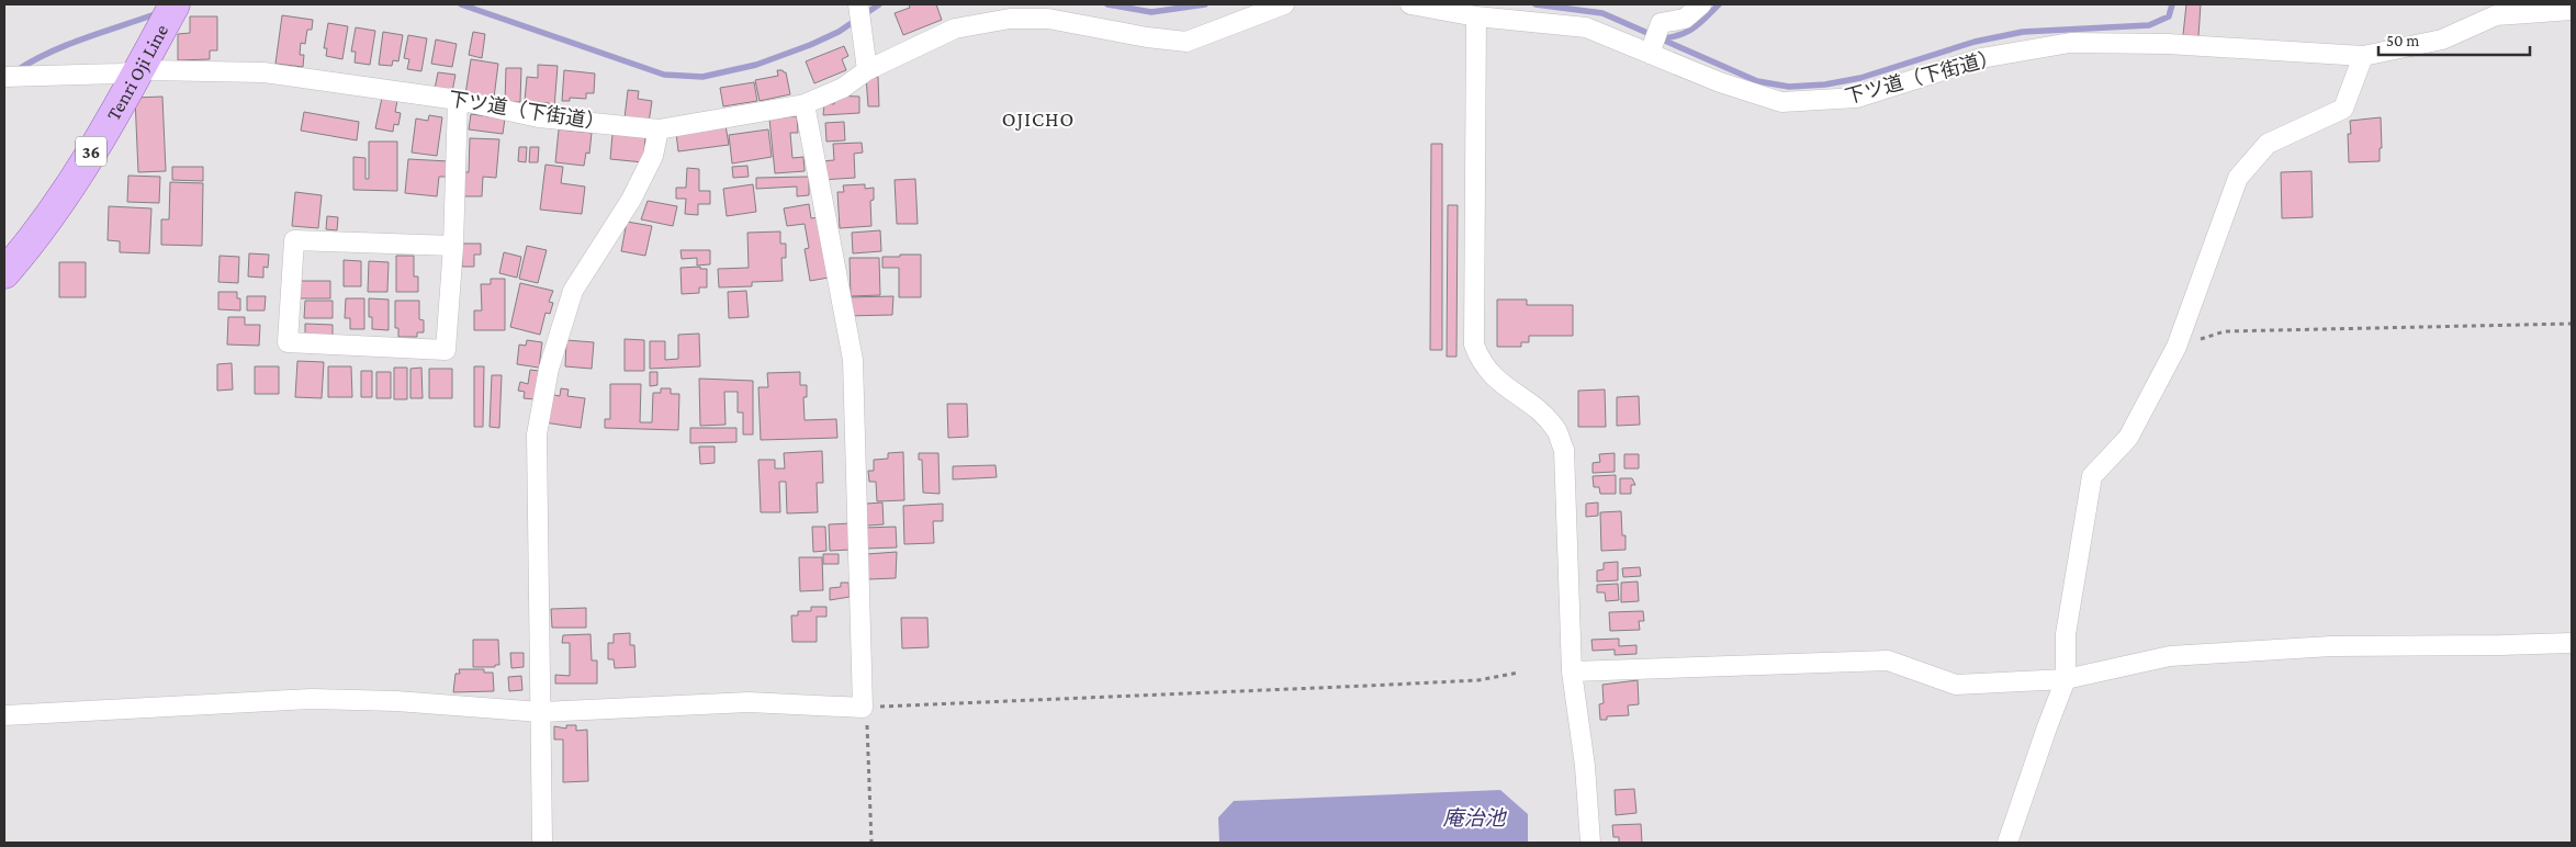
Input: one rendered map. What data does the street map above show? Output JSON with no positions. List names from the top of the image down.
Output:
{
  "streets": {
    "main road": ["Tenri Oji Line", "36"],
    "street": ["下ツ道（下街道）"]
  },
  "crossings": [
    ["Tenri Oji Line", "下ツ道（下街道）"]
  ],
  "districts": ["OJICHO"],
  "water": ["庵治池"],
  "scale_bar": "50 m"
}
